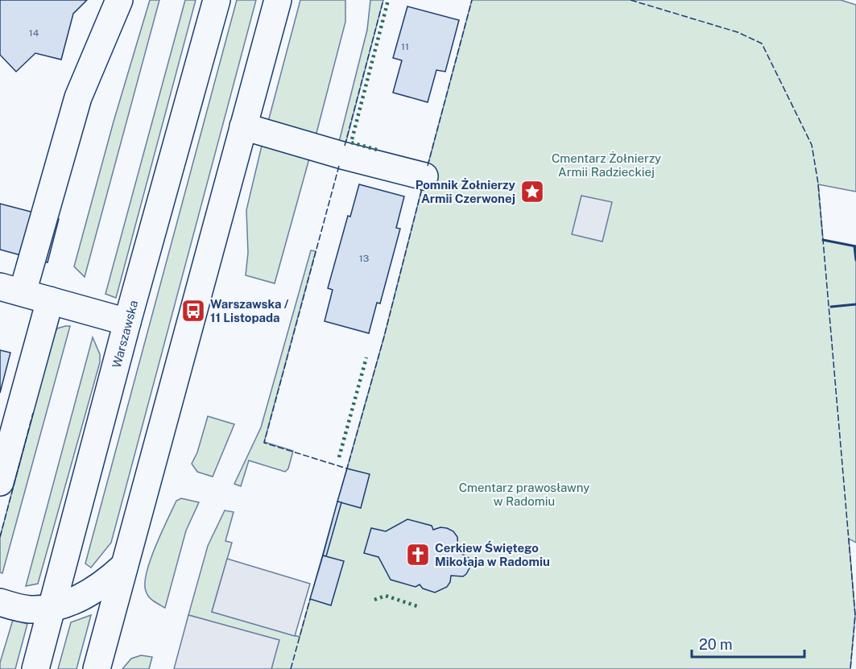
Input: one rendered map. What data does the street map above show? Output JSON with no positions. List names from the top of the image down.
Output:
{
  "streets": {
    "main road": ["Warszawska"]
  },
  "parks": ["Cmentarz Żołnierzy Armii Radzieckiej", "Cmentarz prawosławny w Radomiu"],
  "places": {
    "place": ["Pomnik Żołnierzy Armii Czerwonej"],
    "bus stop": ["Warszawska / 11 Listopada"],
    "church": ["Cerkiew Świętego Mikołaja w Radomiu"]
  },
  "house_numbers": ["14", "11", "13"],
  "scale_bar": "20 m"
}
